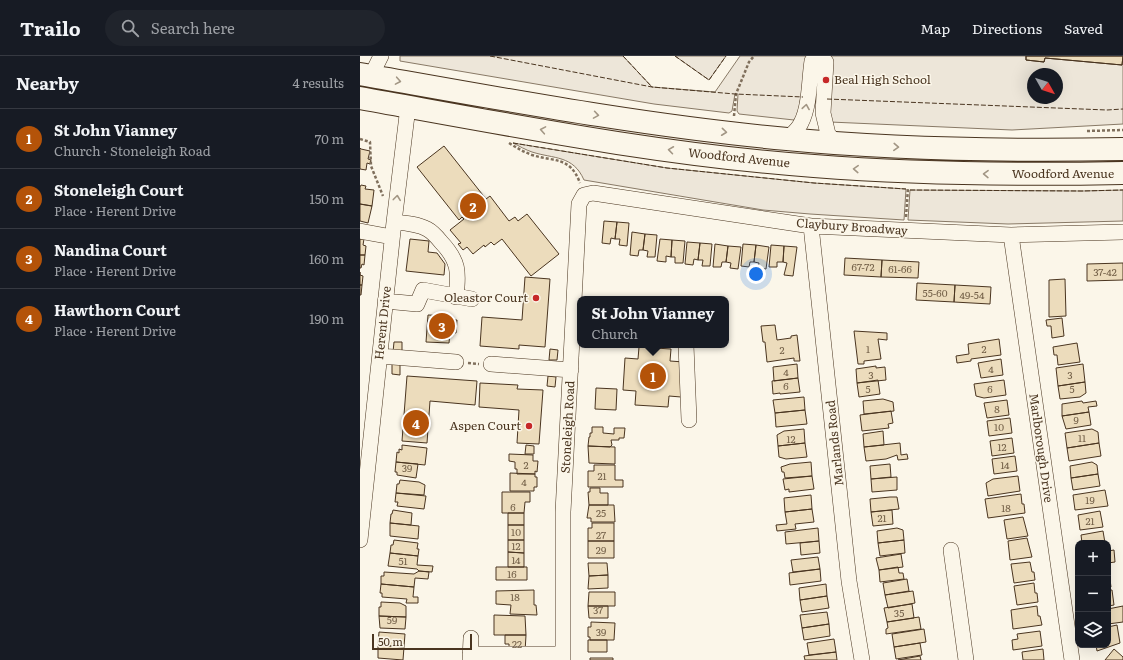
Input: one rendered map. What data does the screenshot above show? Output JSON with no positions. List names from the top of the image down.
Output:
{
  "streets": {
    "highway": ["Woodford Avenue"],
    "street": [
      "Claybury Broadway",
      "Herent Drive",
      "Stoneleigh Road",
      "Marlands Road",
      "Marlborough Drive"
    ]
  },
  "crossings": [
    ["Woodford Avenue", "Herent Drive"],
    ["Claybury Broadway", "Stoneleigh Road"],
    ["Claybury Broadway", "Marlands Road"],
    ["Claybury Broadway", "Marlborough Drive"]
  ],
  "places": ["Beal High School", "Oleastor Court", "Aspen Court"],
  "house_numbers": [
    "67-72",
    "61-66",
    "37-42",
    "55-60",
    "49-54",
    "1",
    "2",
    "2",
    "4",
    "4",
    "3",
    "3",
    "6",
    "5",
    "6",
    "5",
    "8",
    "9",
    "10",
    "11",
    "12",
    "12",
    "2",
    "14",
    "39",
    "21",
    "4",
    "19",
    "6",
    "18",
    "25",
    "21",
    "21",
    "10",
    "27",
    "12",
    "29",
    "14",
    "51",
    "16",
    "18",
    "37",
    "35",
    "59",
    "39",
    "22"
  ],
  "scale_bar": "50 m",
  "north": "bottom right",
  "page": {
    "header": "Trailo",
    "search": "Search here",
    "nav": ["Map", "Directions", "Saved"],
    "heading": ["Nearby", "4 results"],
    "list": [
      {
        "mark": "1",
        "name": "St John Vianney",
        "note": "Church · Stoneleigh Road",
        "value": "70 m"
      },
      {
        "mark": "2",
        "name": "Stoneleigh Court",
        "note": "Place · Herent Drive",
        "value": "150 m"
      },
      {
        "mark": "3",
        "name": "Nandina Court",
        "note": "Place · Herent Drive",
        "value": "160 m"
      },
      {
        "mark": "4",
        "name": "Hawthorn Court",
        "note": "Place · Herent Drive",
        "value": "190 m"
      }
    ],
    "pins": [
      "2",
      "3",
      "1",
      "4"
    ],
    "popup": ["St John Vianney", "Church"],
    "map_buttons": ["+", "−"],
    "scale": "50 m"
  }
}
